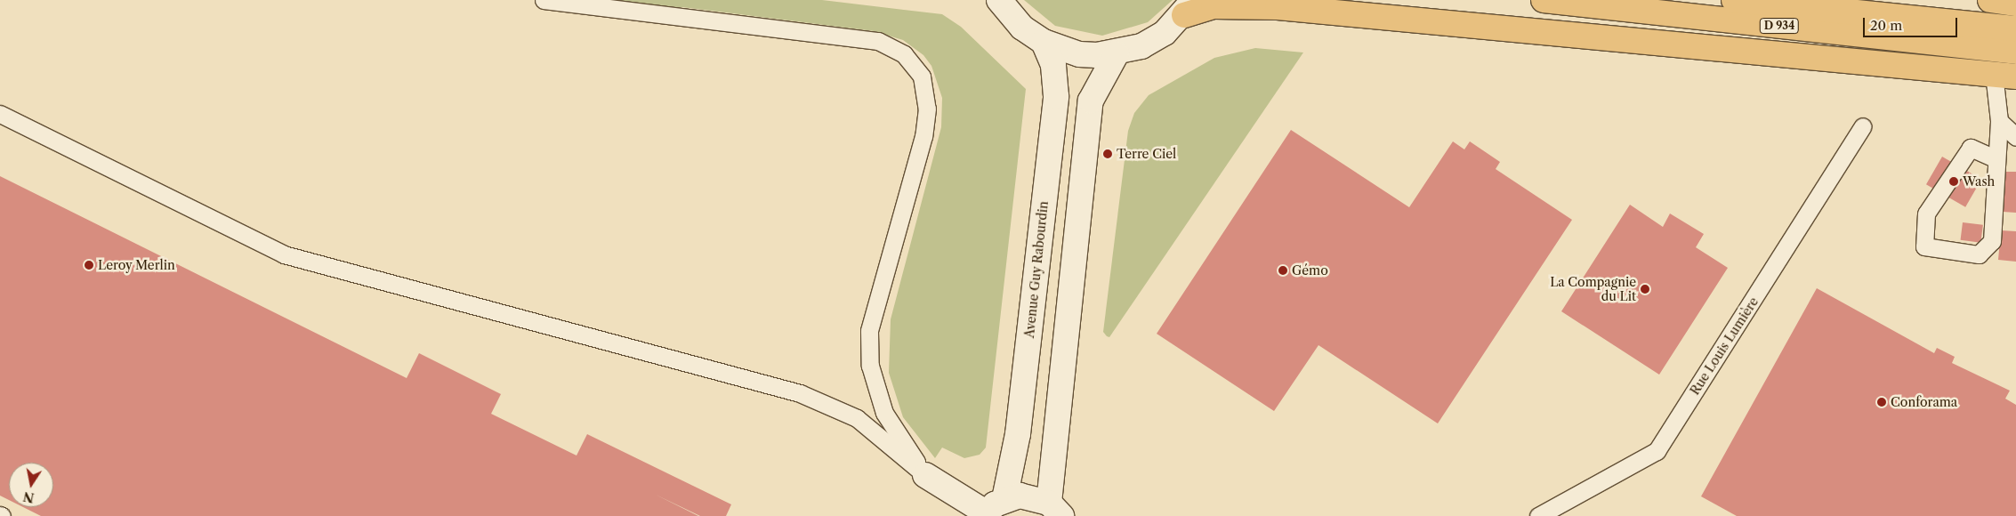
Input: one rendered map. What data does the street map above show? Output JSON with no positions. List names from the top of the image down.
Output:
{
  "streets": {
    "main road": ["D 934"],
    "street": ["Avenue Guy Rabourdin"],
    "lane": ["Rue Louis Lumière"]
  },
  "places": [
    "Terre Ciel",
    "Wash",
    "Leroy Merlin",
    "Gémo",
    "La Compagnie du Lit",
    "Conforama"
  ],
  "scale_bar": "20 m",
  "north": "bottom"
}
